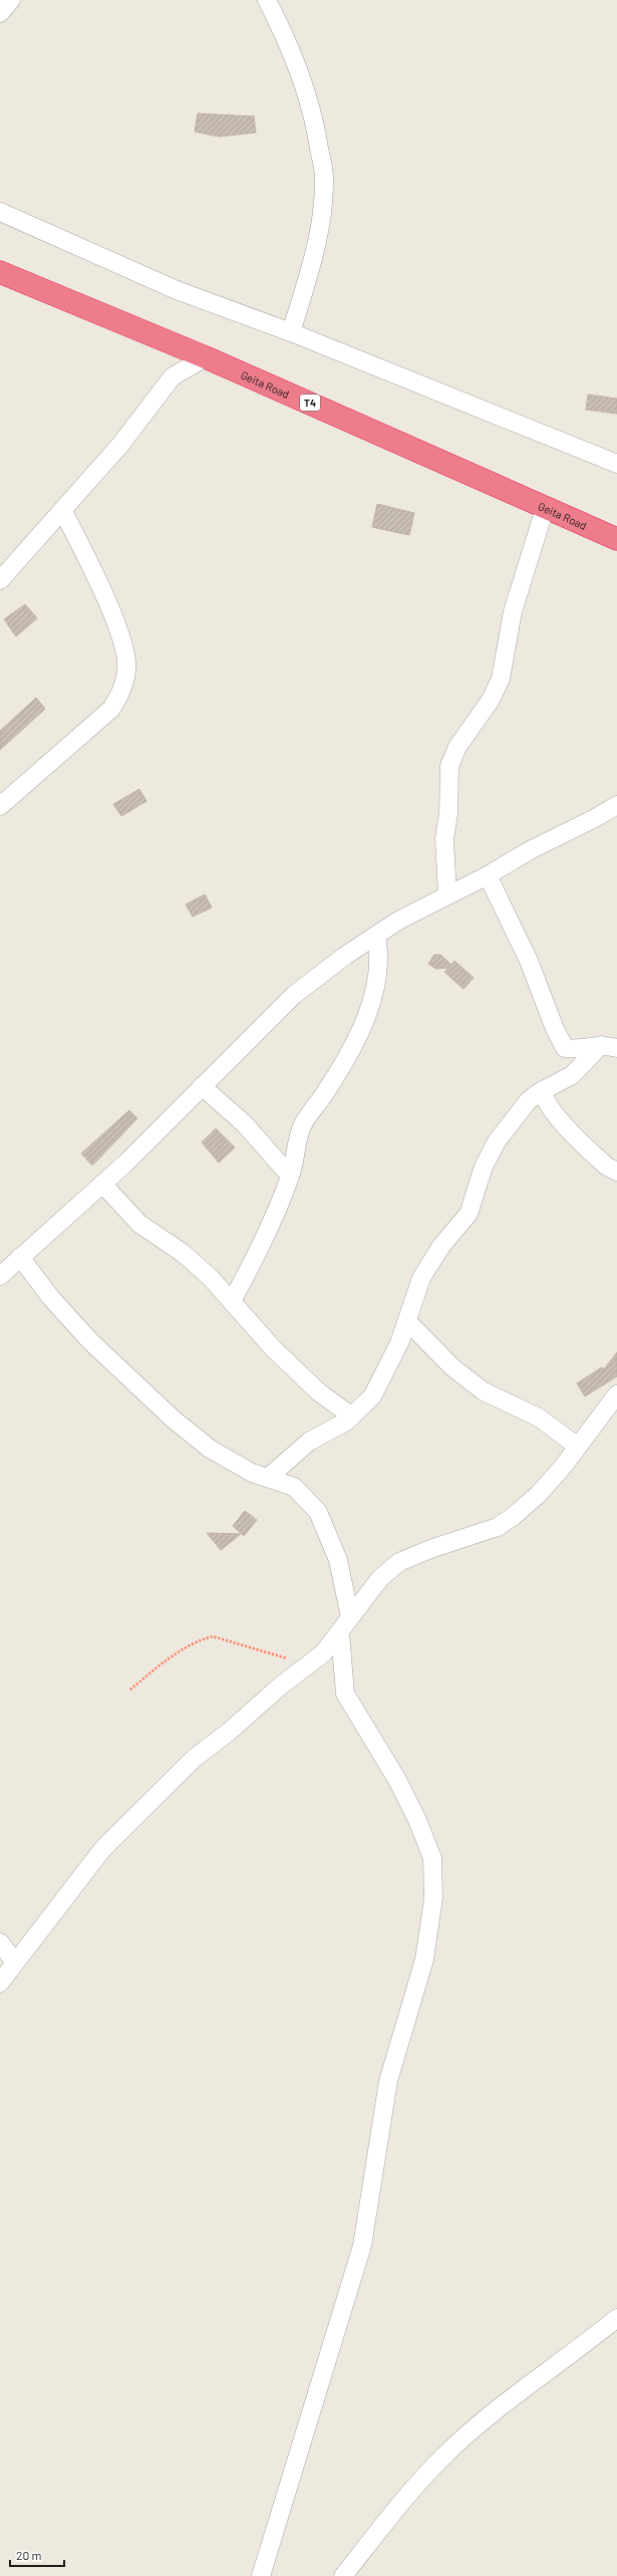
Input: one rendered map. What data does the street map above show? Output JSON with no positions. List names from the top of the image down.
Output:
{
  "streets": {
    "highway": ["Geita Road", "T4"]
  },
  "scale_bar": "20 m"
}
